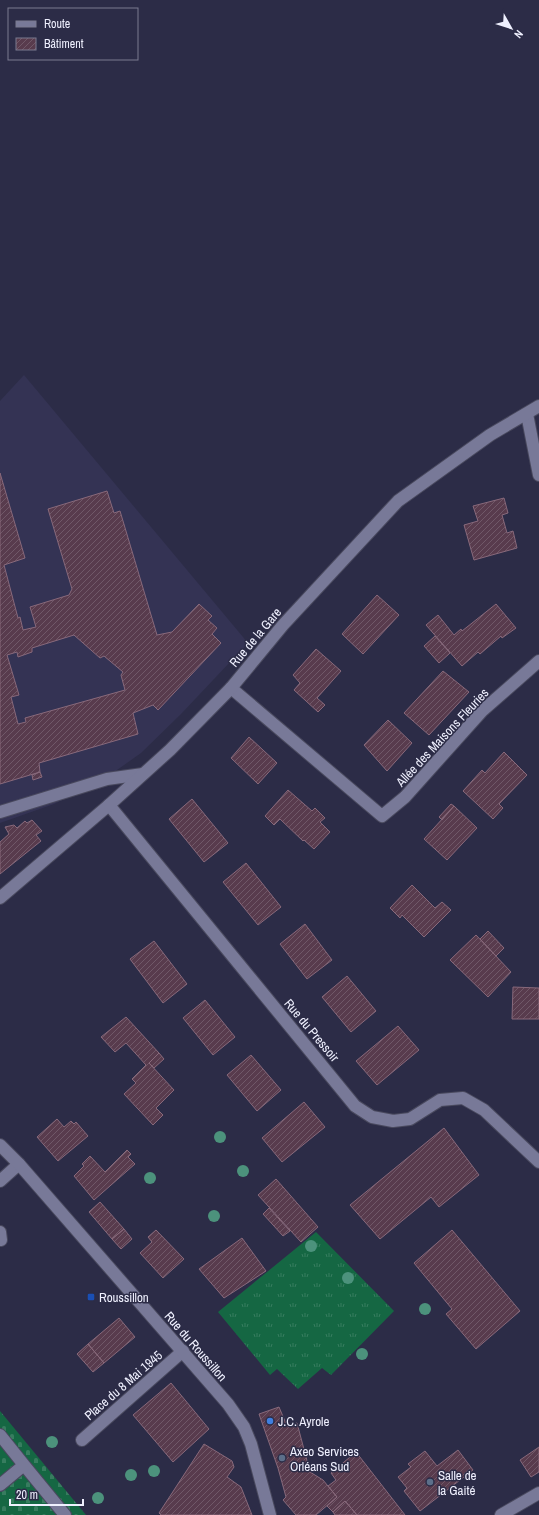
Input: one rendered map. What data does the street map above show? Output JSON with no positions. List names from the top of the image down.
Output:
{
  "streets": {
    "street": [
      "Rue de la Gare",
      "Allée des Maisons Fleuries",
      "Rue du Pressoir",
      "Rue du Roussillon",
      "Place du 8 Mai 1945"
    ]
  },
  "crossings": [
    ["Rue de la Gare", "Allée des Maisons Fleuries"],
    ["Rue de la Gare", "Rue du Pressoir"],
    ["Rue du Roussillon", "Place du 8 Mai 1945"]
  ],
  "places": {
    "transit": ["Roussillon"],
    "other": ["J.C. Ayrole", "Axeo Services Orléans Sud", "Salle de la Gaité"]
  },
  "legend": ["Route", "Bâtiment"],
  "scale_bar": "20 m",
  "north": "bottom right"
}
